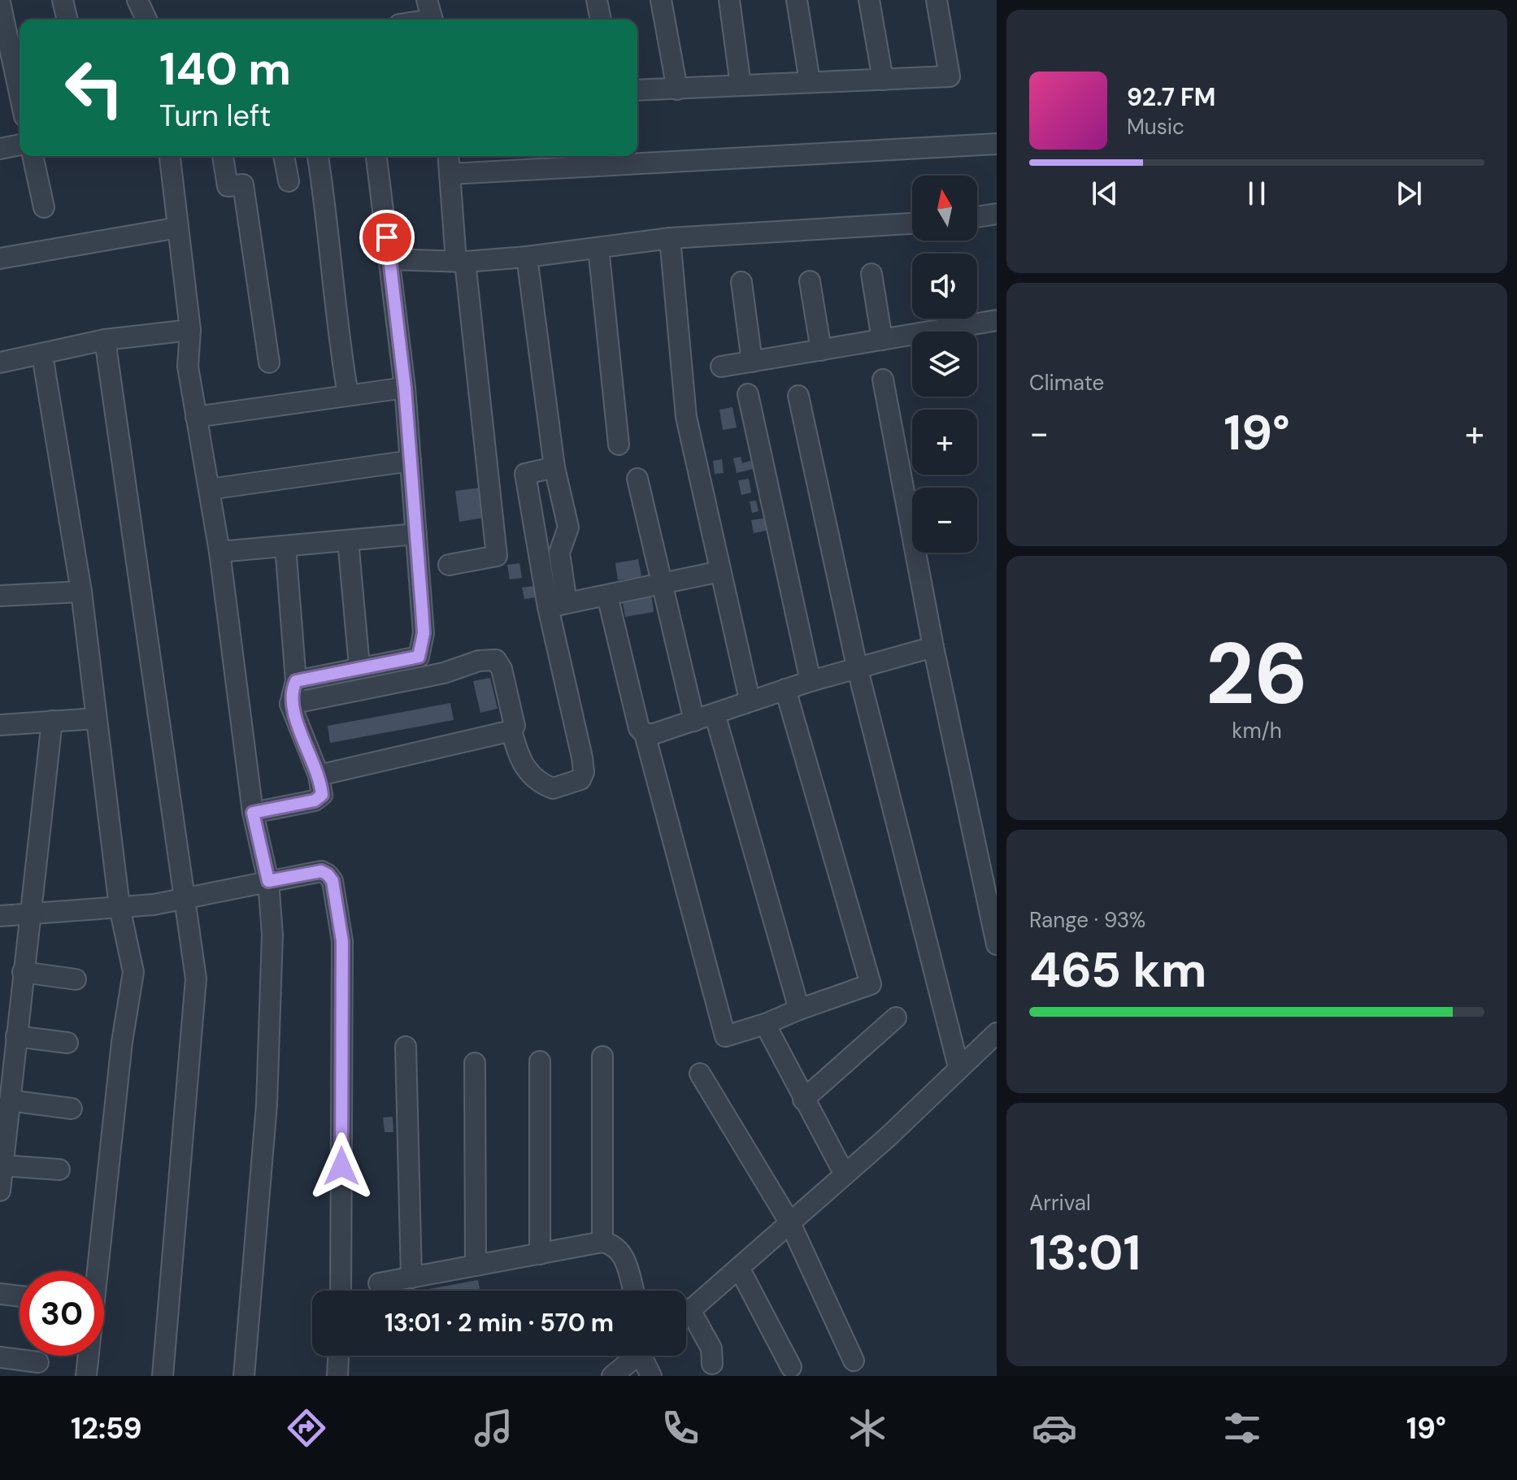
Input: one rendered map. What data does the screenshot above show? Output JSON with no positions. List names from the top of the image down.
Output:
{
  "north": "top",
  "page": {
    "turn": ["140 m", "Turn left"],
    "song": ["92.7 FM", "Music"],
    "map_buttons": ["+", "−"],
    "tile": [
      "Climate",
      ["26", "km/h"],
      ["Range · 93%", "465 km"],
      ["Arrival", "13:01"]
    ],
    "heat": ["−", "19°", "+"],
    "limit": "30",
    "trip": "13:01 · 2 min · 570 m",
    "tabs": ["12:59", "19°"]
  }
}
